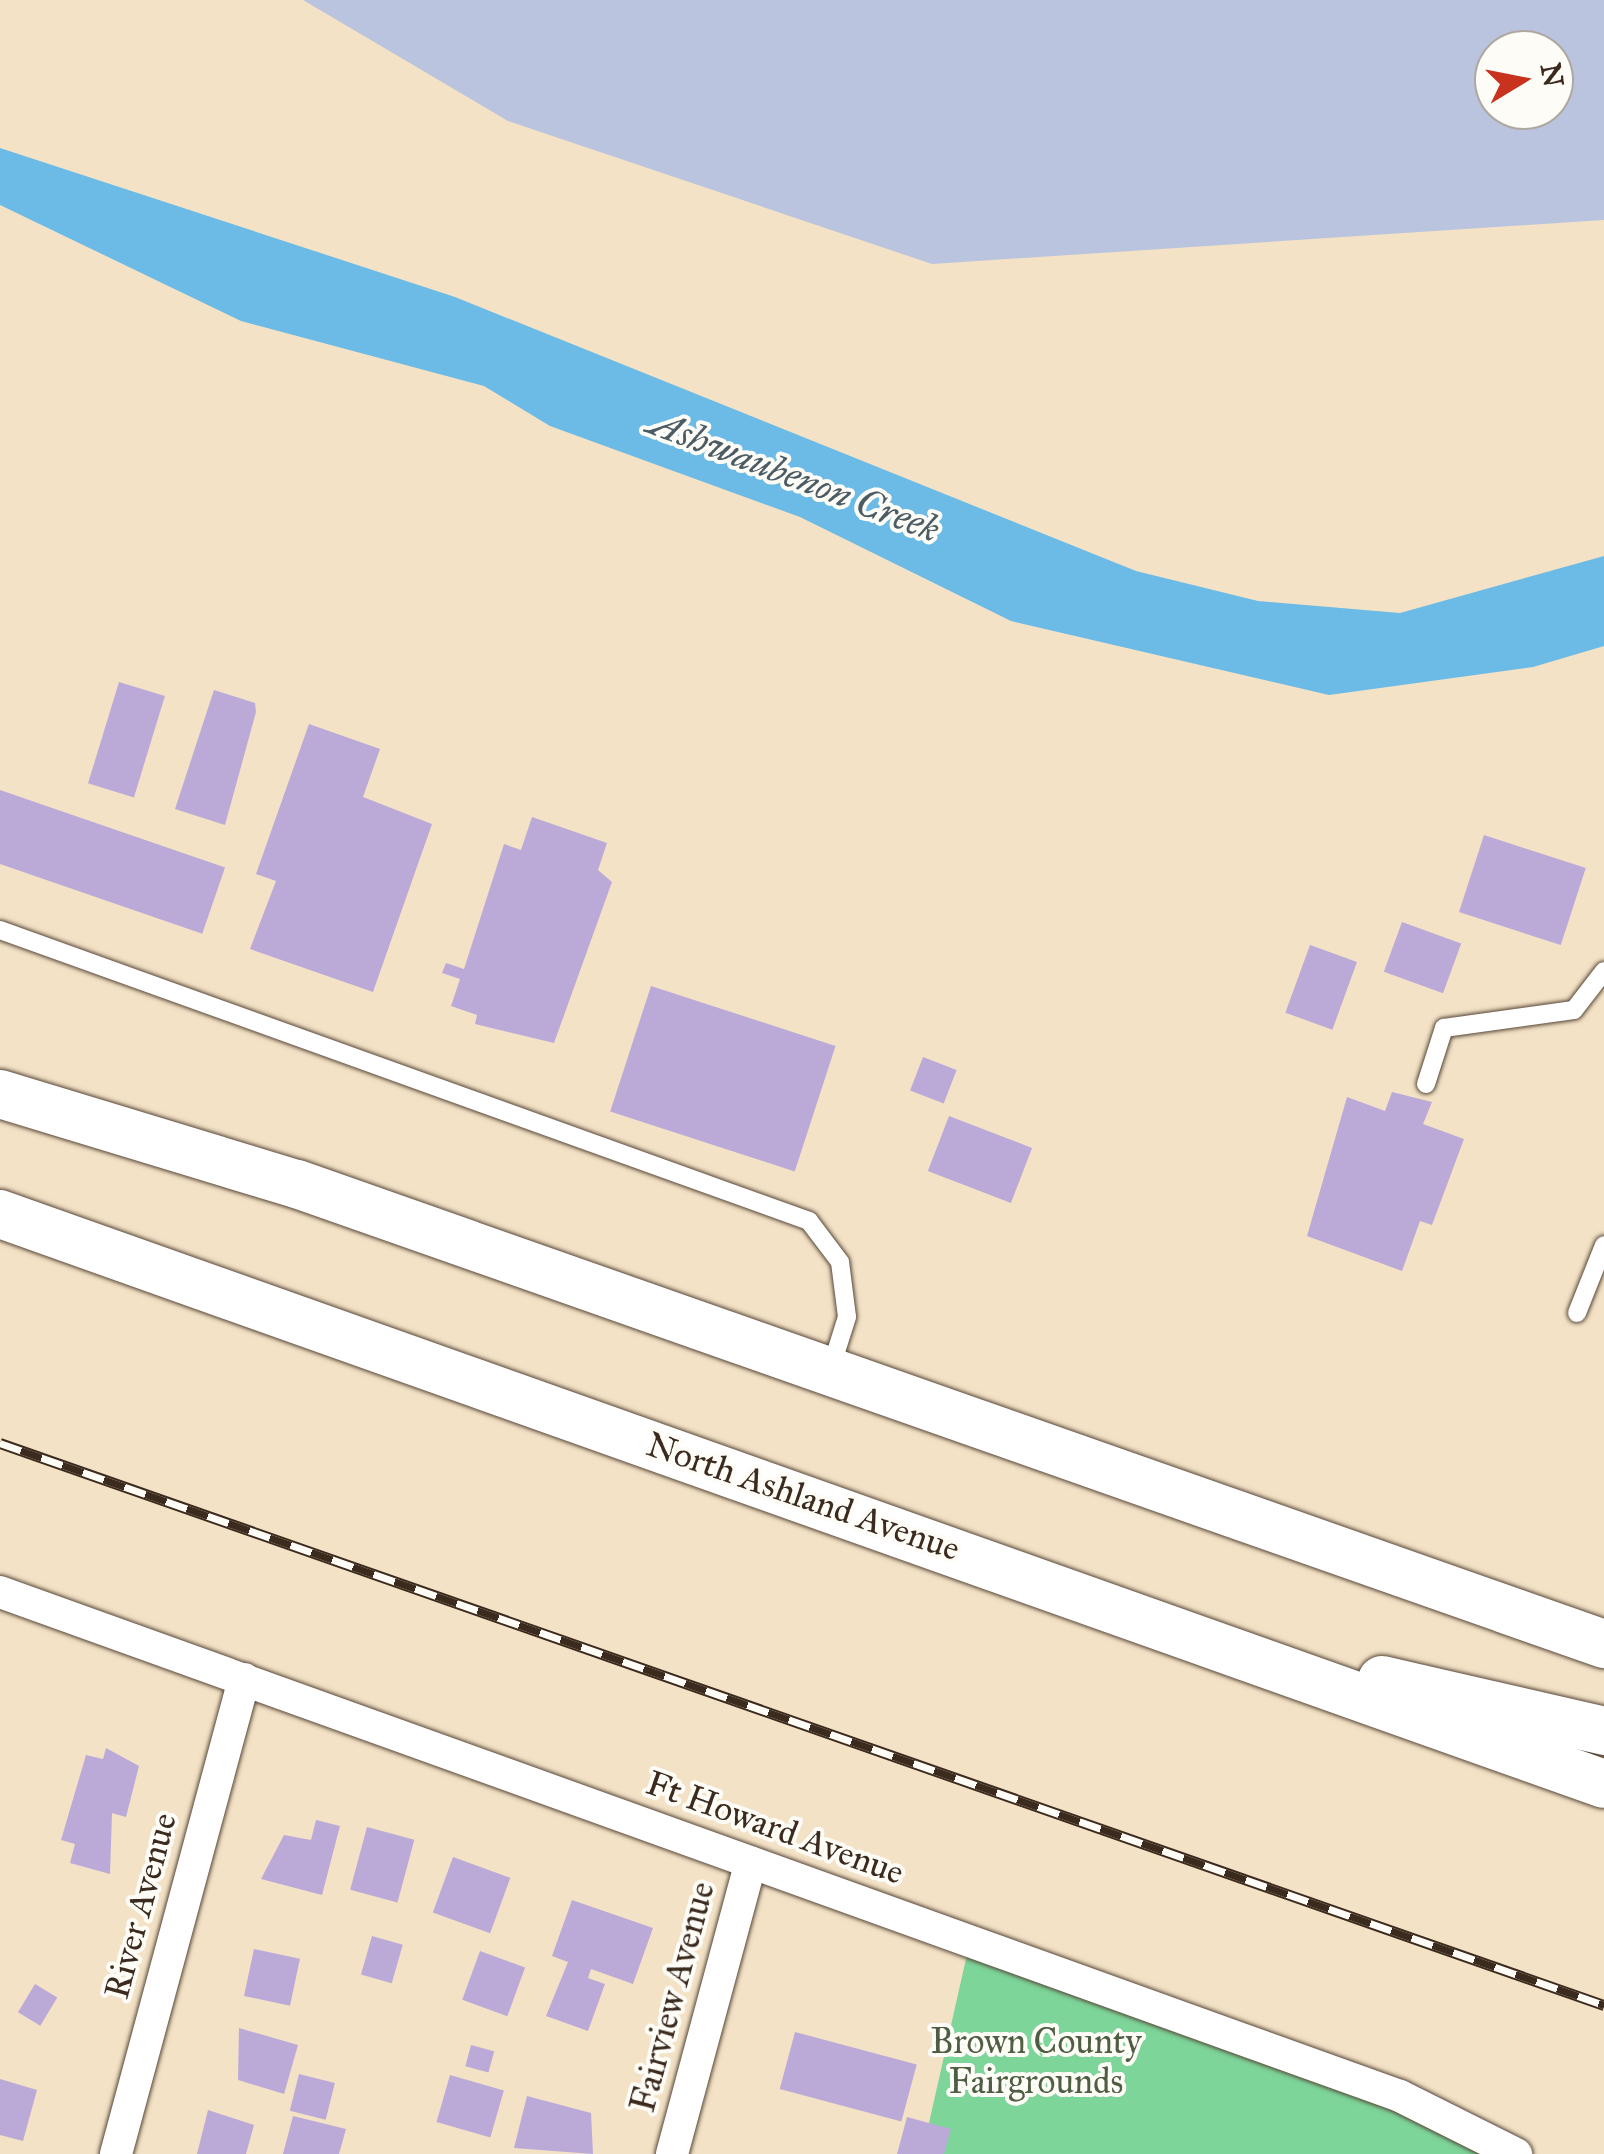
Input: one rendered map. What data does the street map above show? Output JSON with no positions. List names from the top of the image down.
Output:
{
  "streets": {
    "main road": ["North Ashland Avenue"],
    "street": ["Ft Howard Avenue", "River Avenue", "Fairview Avenue"]
  },
  "crossings": [
    ["Ft Howard Avenue", "River Avenue"],
    ["Ft Howard Avenue", "Fairview Avenue"]
  ],
  "water": ["Ashwaubenon Creek"],
  "parks": ["Brown County Fairgrounds"],
  "north": "right"
}
